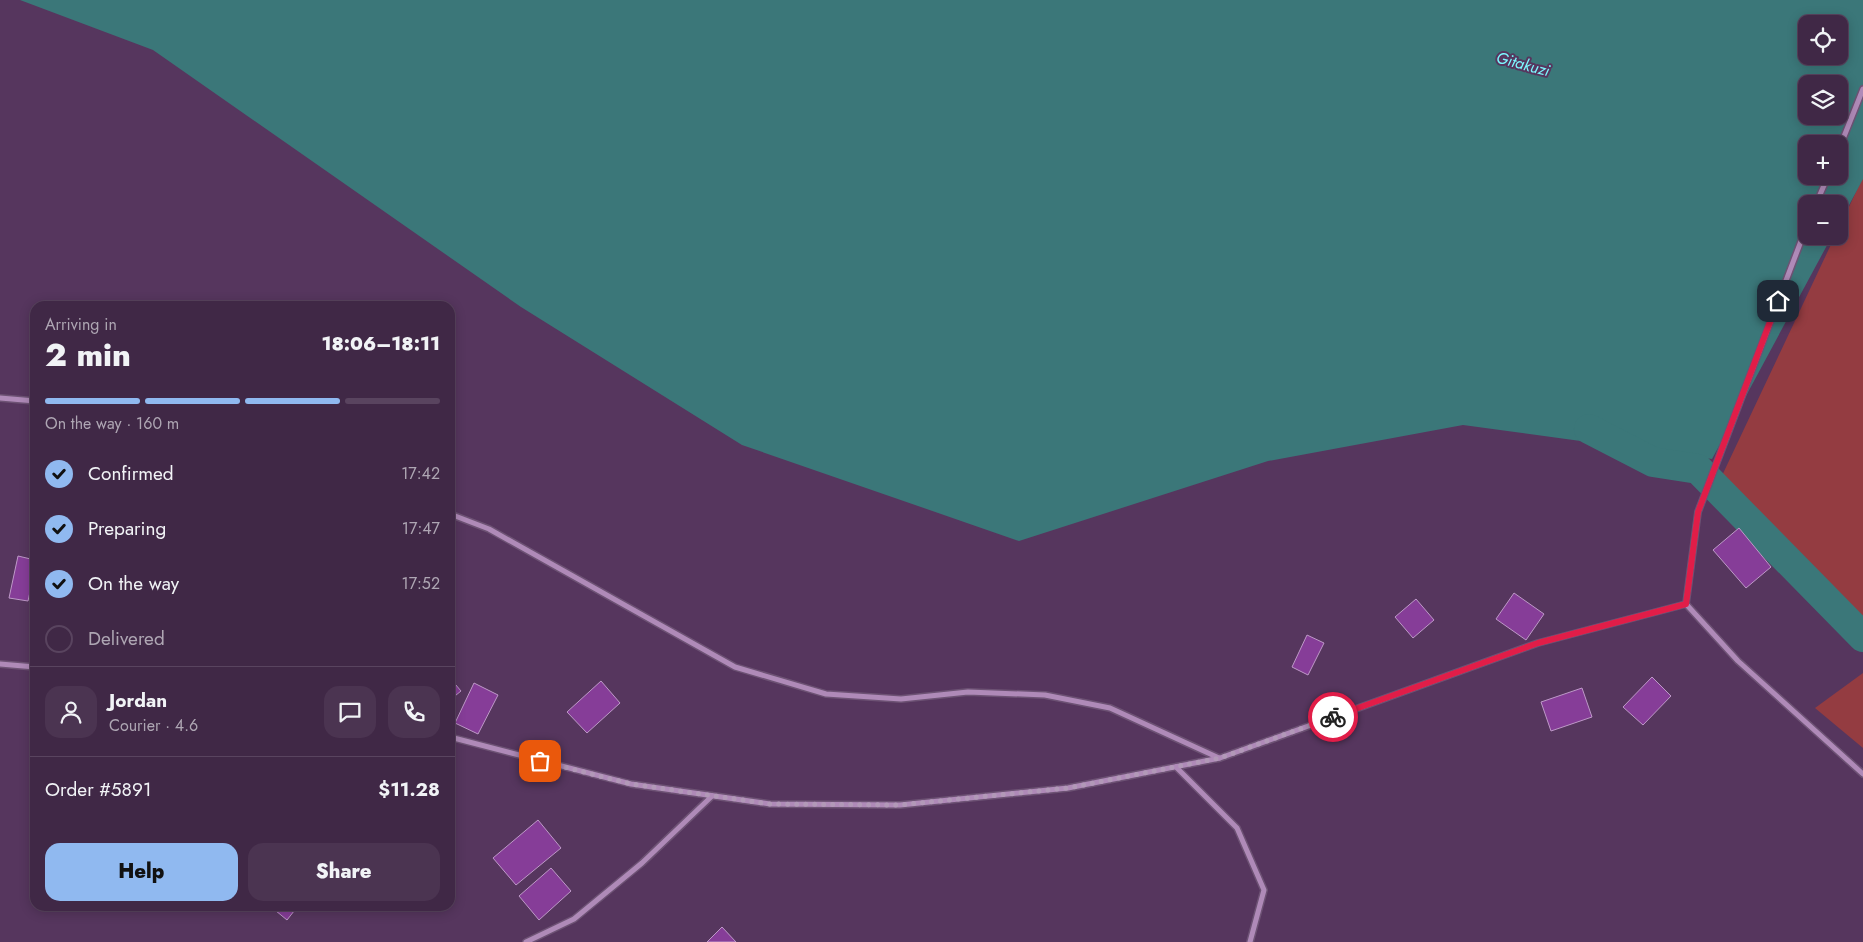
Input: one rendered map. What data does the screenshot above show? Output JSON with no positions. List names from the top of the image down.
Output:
{
  "water": ["Gitakuzi"],
  "page": {
    "map_buttons": ["+", "−"],
    "heading": ["2 min", "Arriving in", "18:06–18:11"],
    "panel": [
      "Jordan",
      "Courier · 4.6",
      "Order #5891",
      "$11.28"
    ],
    "bar": "On the way · 160 m",
    "list": [
      ["Confirmed", "17:42"],
      ["Preparing", "17:47"],
      ["On the way", "17:52"],
      "Delivered"
    ],
    "buttons": ["Help", "Share"]
  }
}
